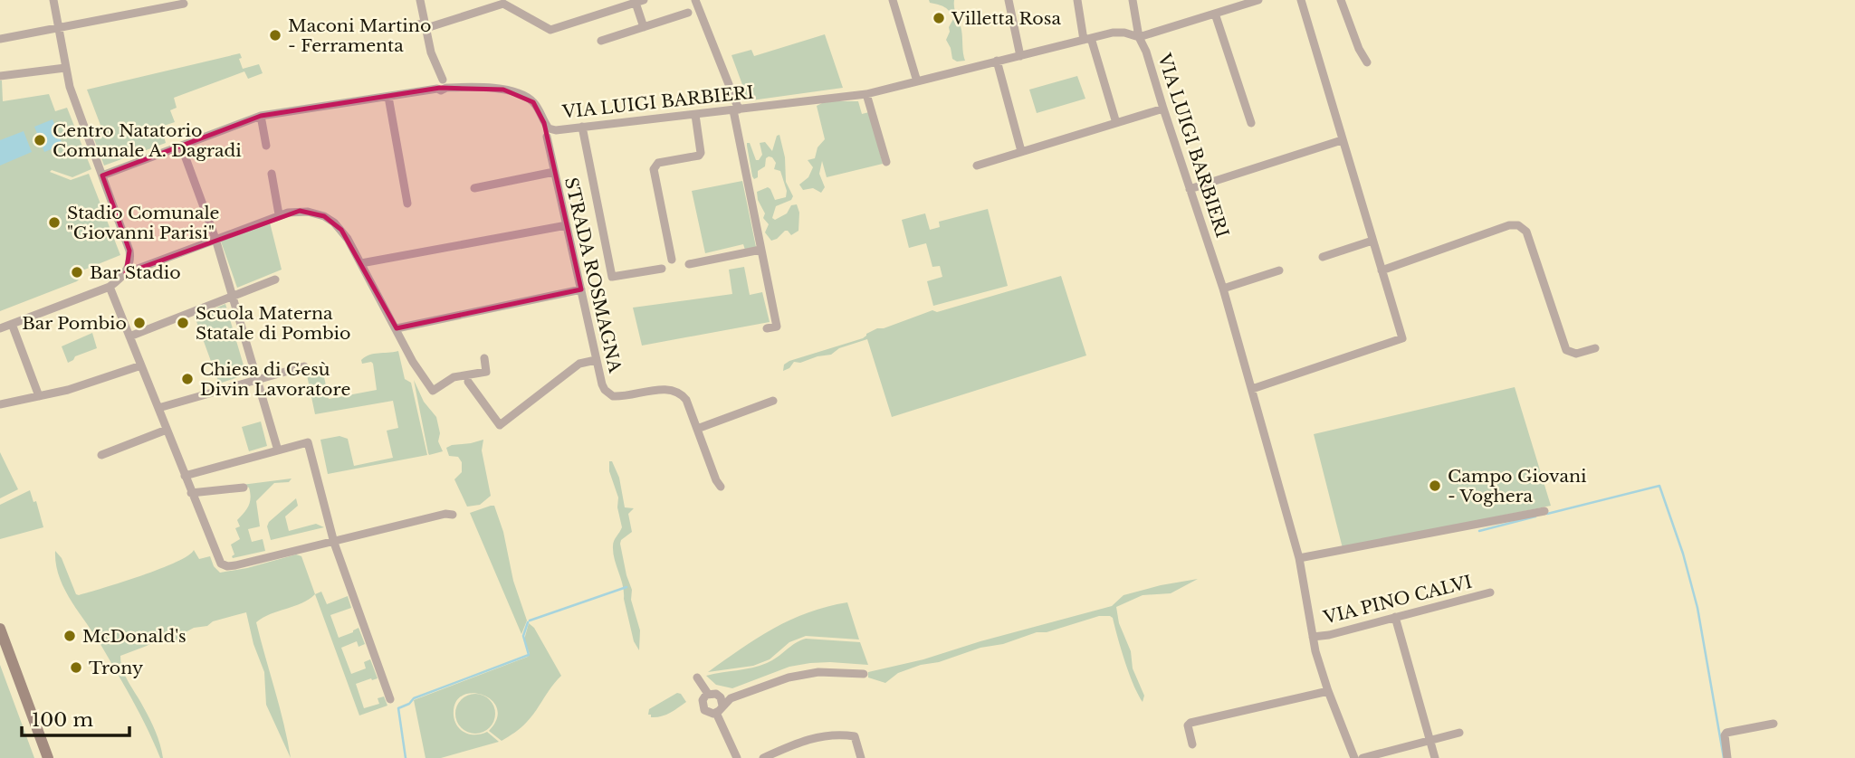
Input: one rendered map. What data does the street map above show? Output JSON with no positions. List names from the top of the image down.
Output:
{
  "streets": {
    "street": ["VIA LUIGI BARBIERI", "STRADA ROSMAGNA", "VIA PINO CALVI"]
  },
  "crossings": [
    ["VIA LUIGI BARBIERI", "STRADA ROSMAGNA"],
    ["VIA LUIGI BARBIERI", "VIA PINO CALVI"]
  ],
  "places": [
    "Villetta Rosa",
    "Maconi Martino - Ferramenta",
    "Centro Natatorio Comunale A. Dagradi",
    "Stadio Comunale \"Giovanni Parisi\"",
    "Bar Stadio",
    "Bar Pombio",
    "Scuola Materna Statale di Pombio",
    "Chiesa di Gesù Divin Lavoratore",
    "Campo Giovani - Voghera",
    "McDonald's",
    "Trony"
  ],
  "scale_bar": "100 m"
}
